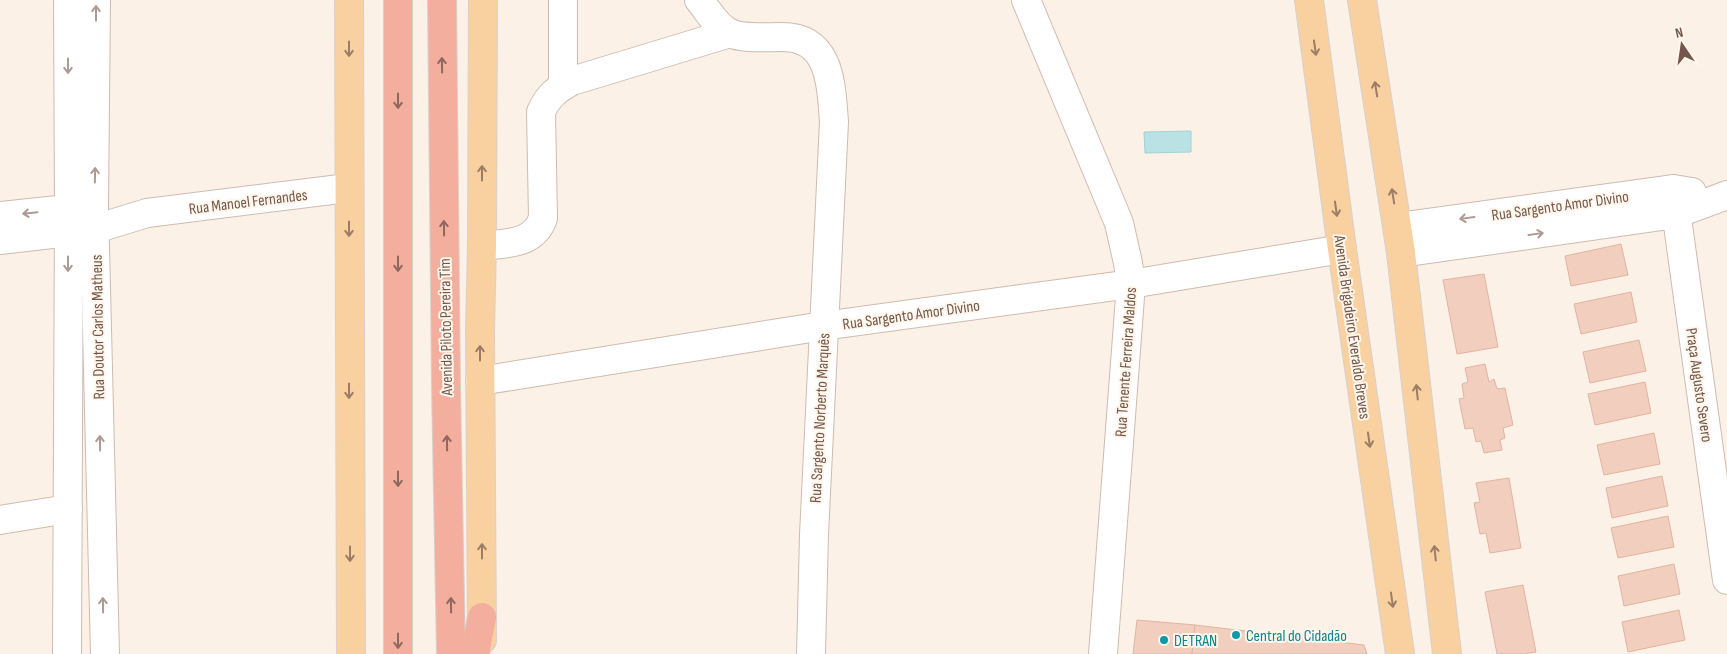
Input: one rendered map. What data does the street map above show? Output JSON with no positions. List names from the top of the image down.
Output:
{
  "streets": {
    "highway": ["Avenida Piloto Pereira Tim"],
    "main road": ["Avenida Brigadeiro Everaldo Breves"],
    "street": [
      "Rua Manoel Fernandes",
      "Rua Sargento Amor Divino",
      "Rua Doutor Carlos Matheus",
      "Rua Tenente Ferreira Maldos",
      "Praça Augusto Severo",
      "Rua Sargento Norberto Marquês"
    ]
  },
  "crossings": [
    ["Rua Manoel Fernandes", "Rua Doutor Carlos Matheus"],
    ["Rua Sargento Amor Divino", "Avenida Brigadeiro Everaldo Breves"],
    ["Rua Sargento Amor Divino", "Rua Tenente Ferreira Maldos"],
    ["Rua Sargento Amor Divino", "Praça Augusto Severo"],
    ["Rua Sargento Amor Divino", "Rua Sargento Norberto Marquês"]
  ],
  "places": ["Central do Cidadão", "DETRAN"],
  "north": "top"
}
